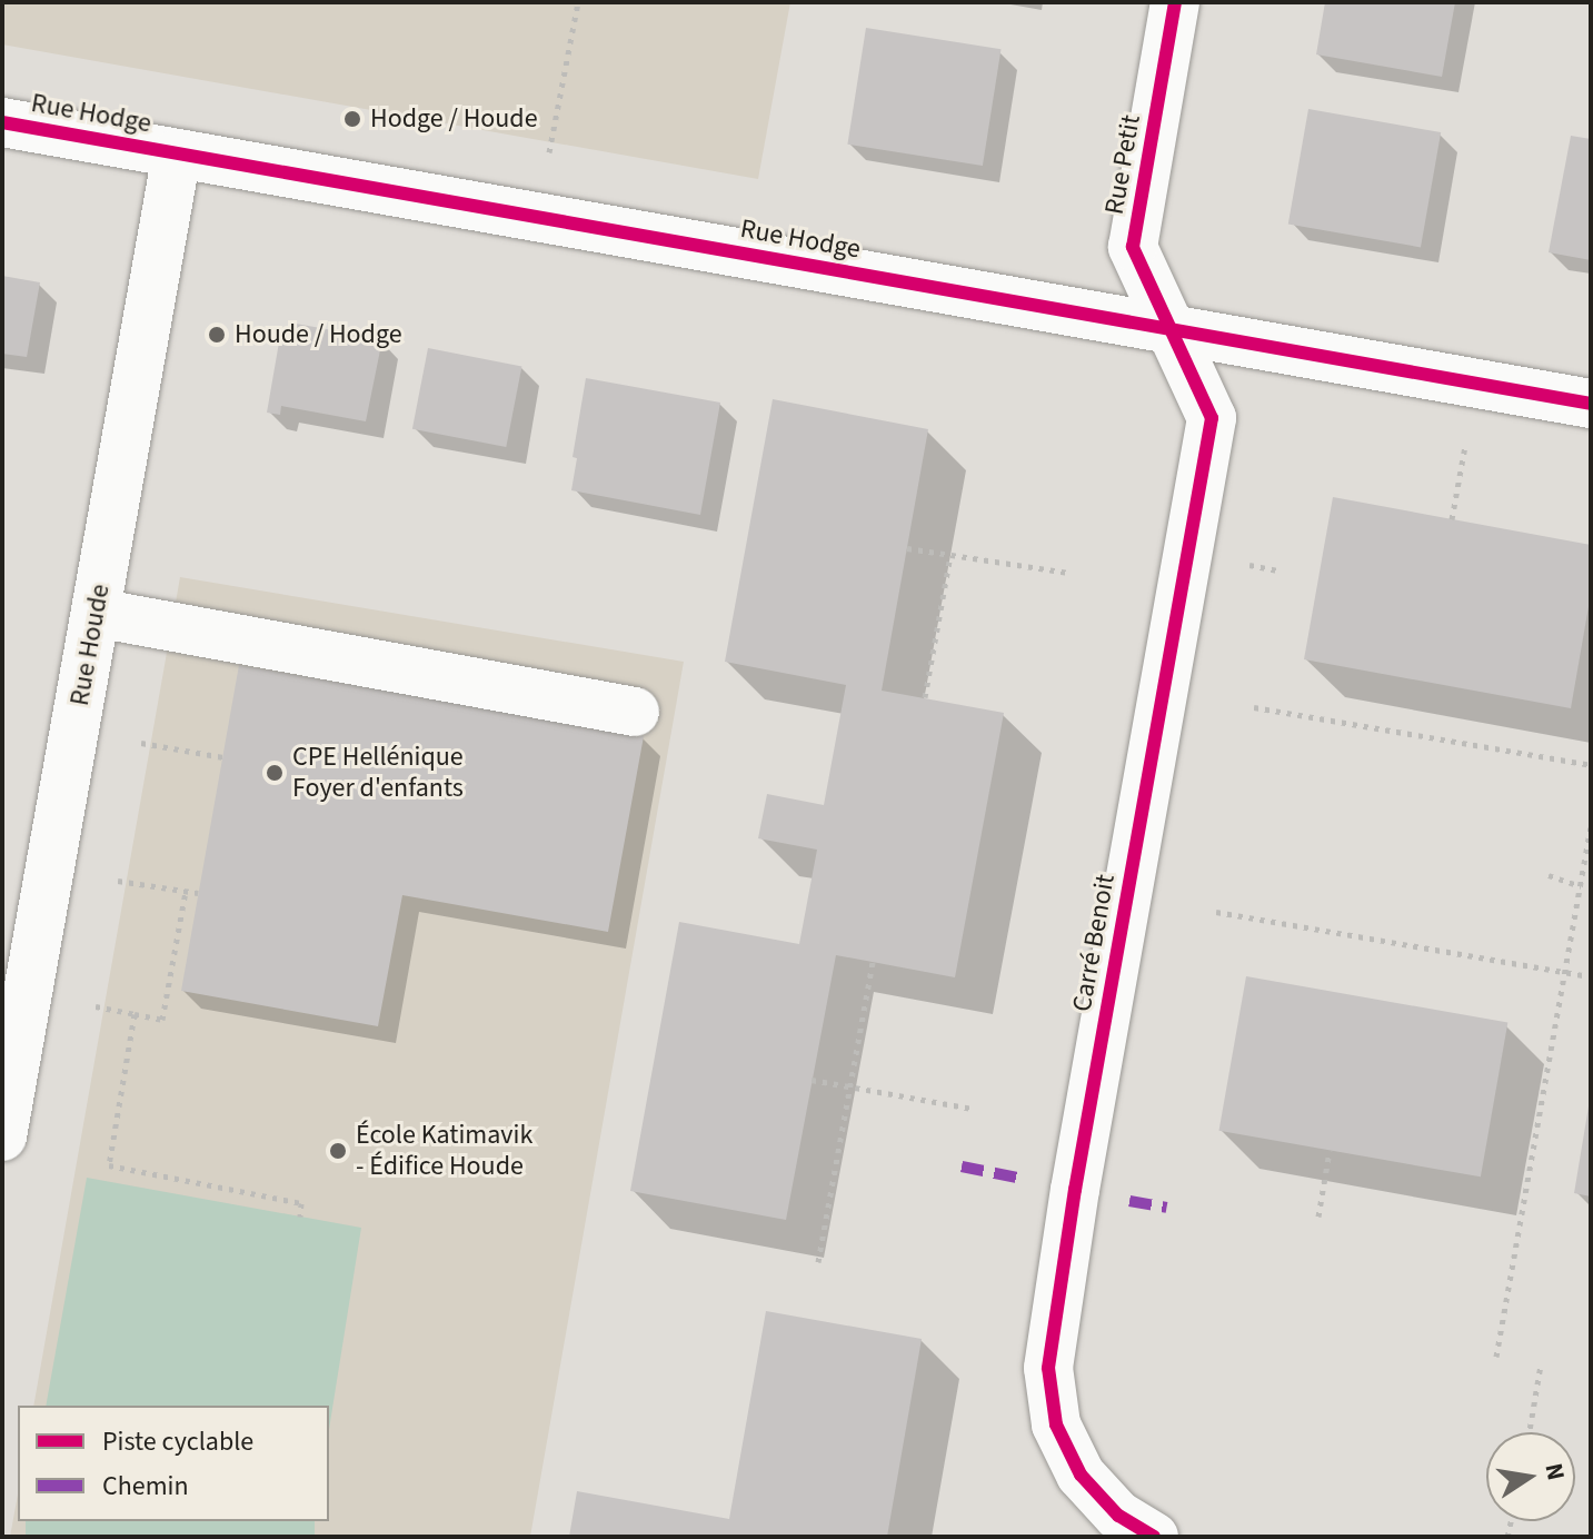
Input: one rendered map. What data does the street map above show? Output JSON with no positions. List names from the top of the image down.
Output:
{
  "streets": {
    "street": [
      "Rue Hodge",
      "Rue Petit",
      "Rue Houde",
      "Carré Benoit"
    ]
  },
  "crossings": [
    ["Rue Hodge", "Rue Petit"],
    ["Rue Hodge", "Rue Houde"],
    ["Rue Hodge", "Carré Benoit"],
    ["Rue Petit", "Carré Benoit"]
  ],
  "places": [
    "Hodge / Houde",
    "Houde / Hodge",
    "CPE Hellénique Foyer d'enfants",
    "École Katimavik - Édifice Houde"
  ],
  "legend": ["Piste cyclable", "Chemin"],
  "north": "right"
}
